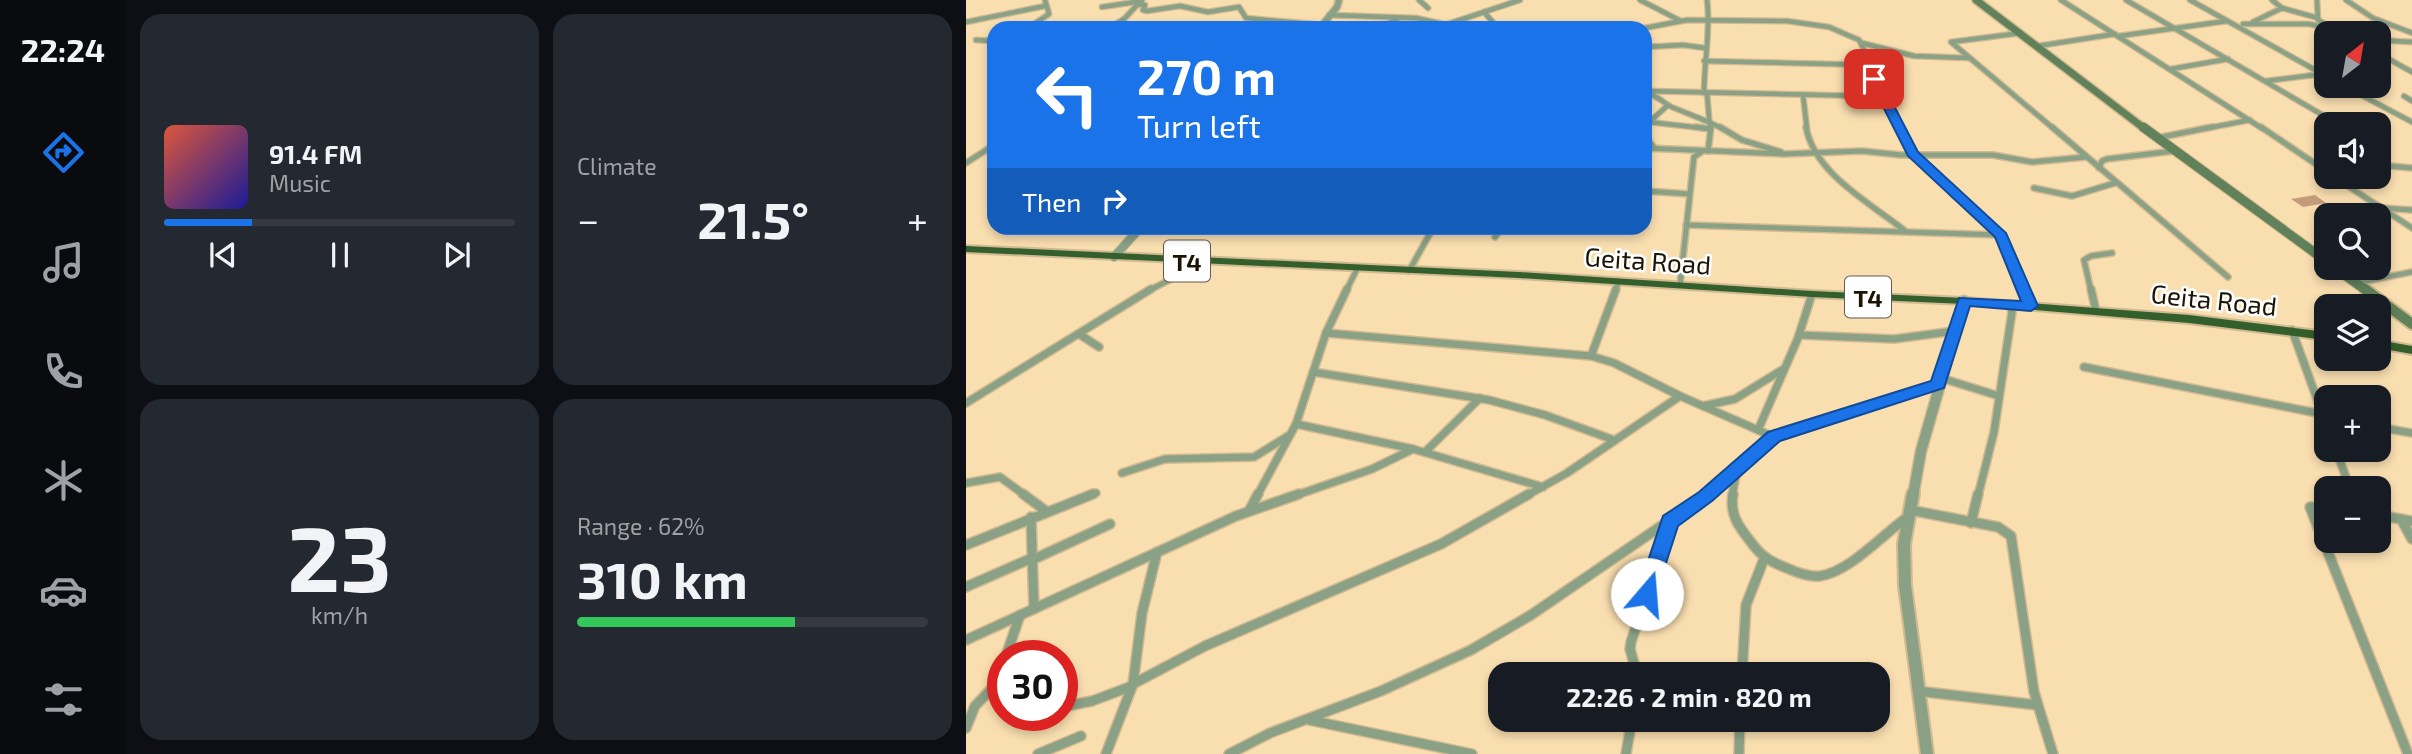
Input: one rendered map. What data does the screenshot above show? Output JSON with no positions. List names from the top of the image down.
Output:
{
  "streets": {
    "highway": ["Geita Road", "T4"]
  },
  "north": "top right",
  "page": {
    "tabs": "22:24",
    "tile": [
      "Climate",
      ["23", "km/h"],
      ["Range · 62%", "310 km"]
    ],
    "map_buttons": ["+", "−"],
    "turn": ["270 m", "Turn left"],
    "song": ["91.4 FM", "Music"],
    "then": "Then",
    "heat": ["−", "21.5°", "+"],
    "limit": "30",
    "trip": "22:26 · 2 min · 820 m"
  }
}
